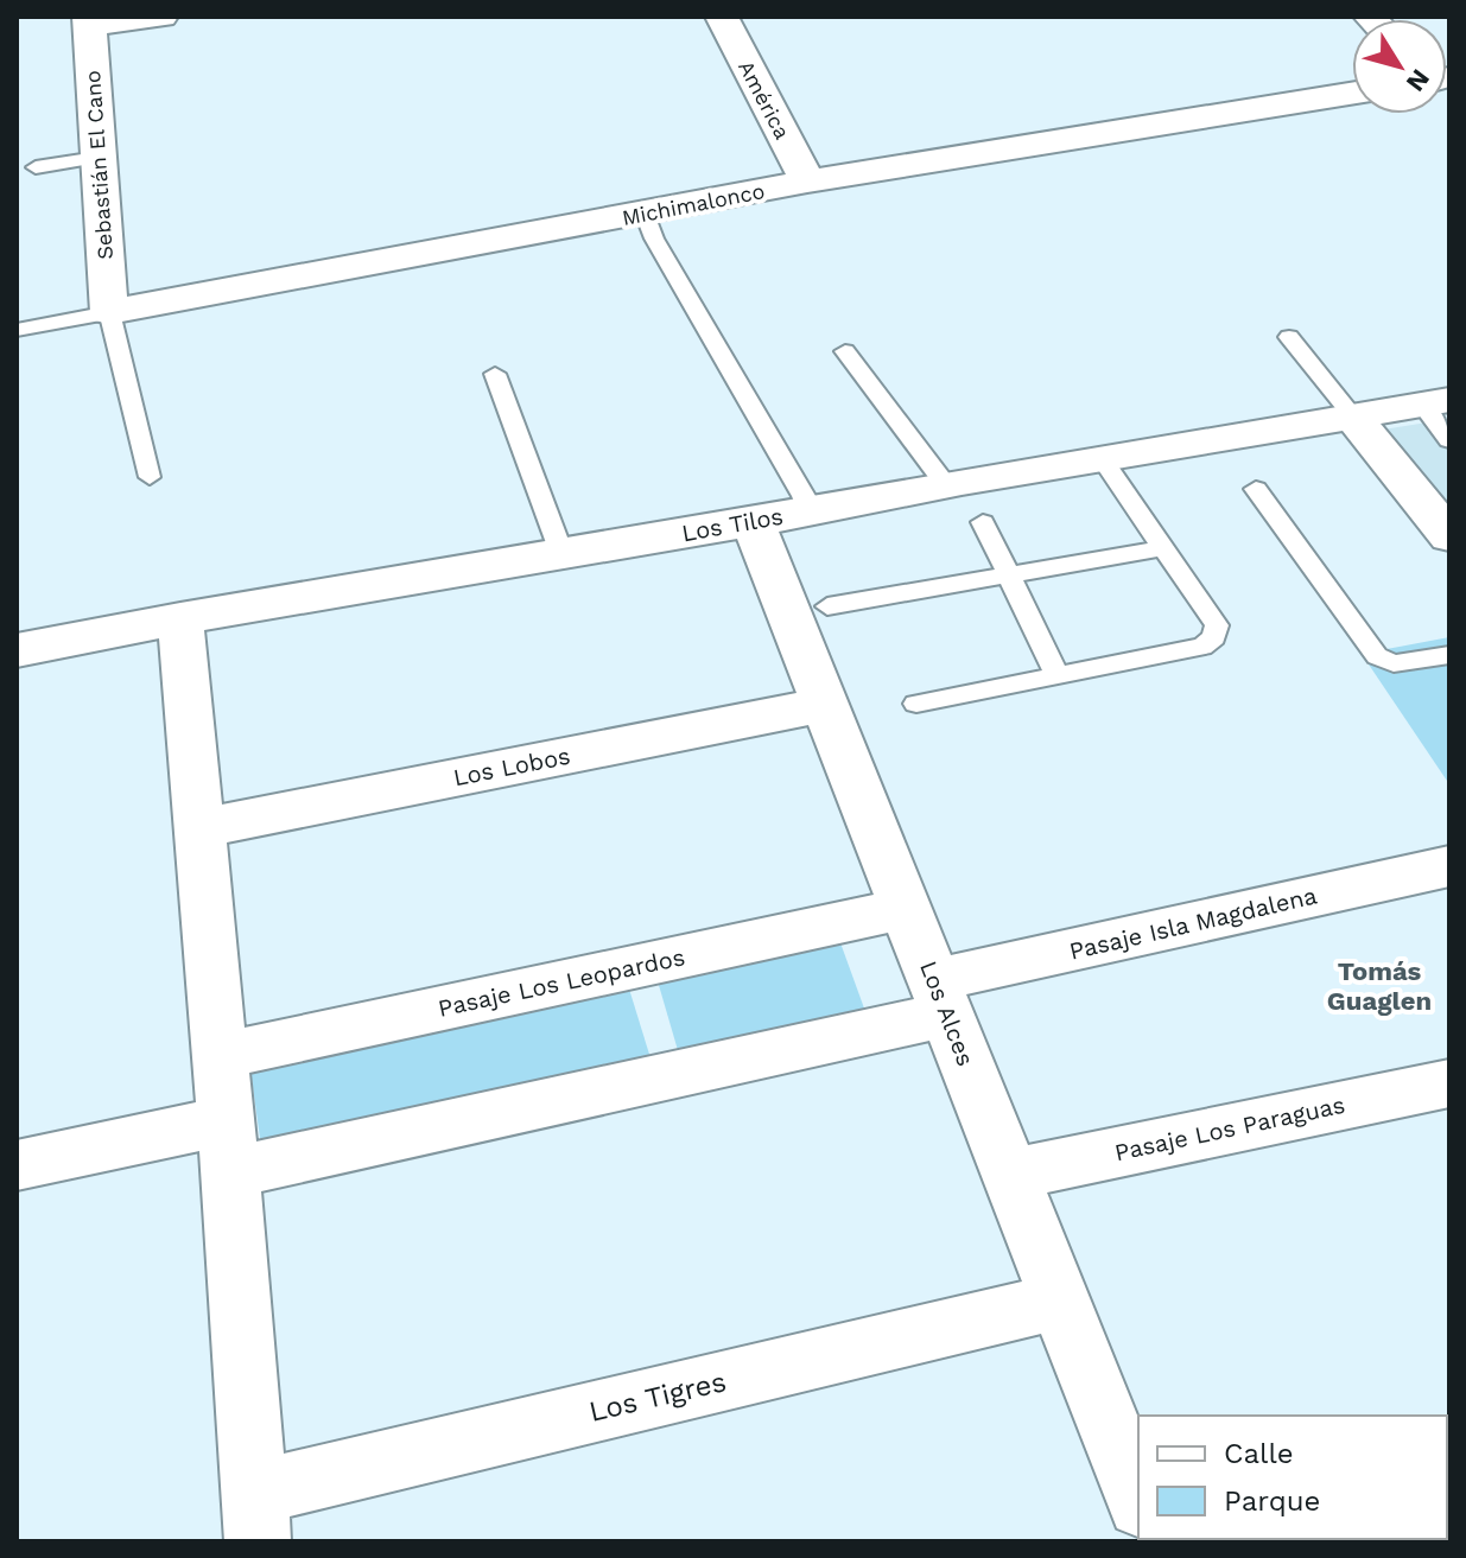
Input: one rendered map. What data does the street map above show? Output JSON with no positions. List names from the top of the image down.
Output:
{
  "streets": {
    "street": [
      "América",
      "Sebastián El Cano",
      "Michimalonco",
      "Los Tilos",
      "Los Lobos",
      "Pasaje Isla Magdalena",
      "Pasaje Los Leopardos",
      "Los Alces",
      "Pasaje Los Paraguas",
      "Los Tigres"
    ]
  },
  "crossings": [
    ["América", "Michimalonco"],
    ["Sebastián El Cano", "Michimalonco"],
    ["Los Tilos", "Los Alces"],
    ["Los Lobos", "Los Alces"],
    ["Pasaje Isla Magdalena", "Los Alces"],
    ["Pasaje Los Leopardos", "Los Alces"],
    ["Los Alces", "Pasaje Los Paraguas"],
    ["Los Alces", "Los Tigres"]
  ],
  "districts": ["Tomás Guaglen"],
  "legend": ["Calle", "Parque"],
  "north": "bottom right"
}
